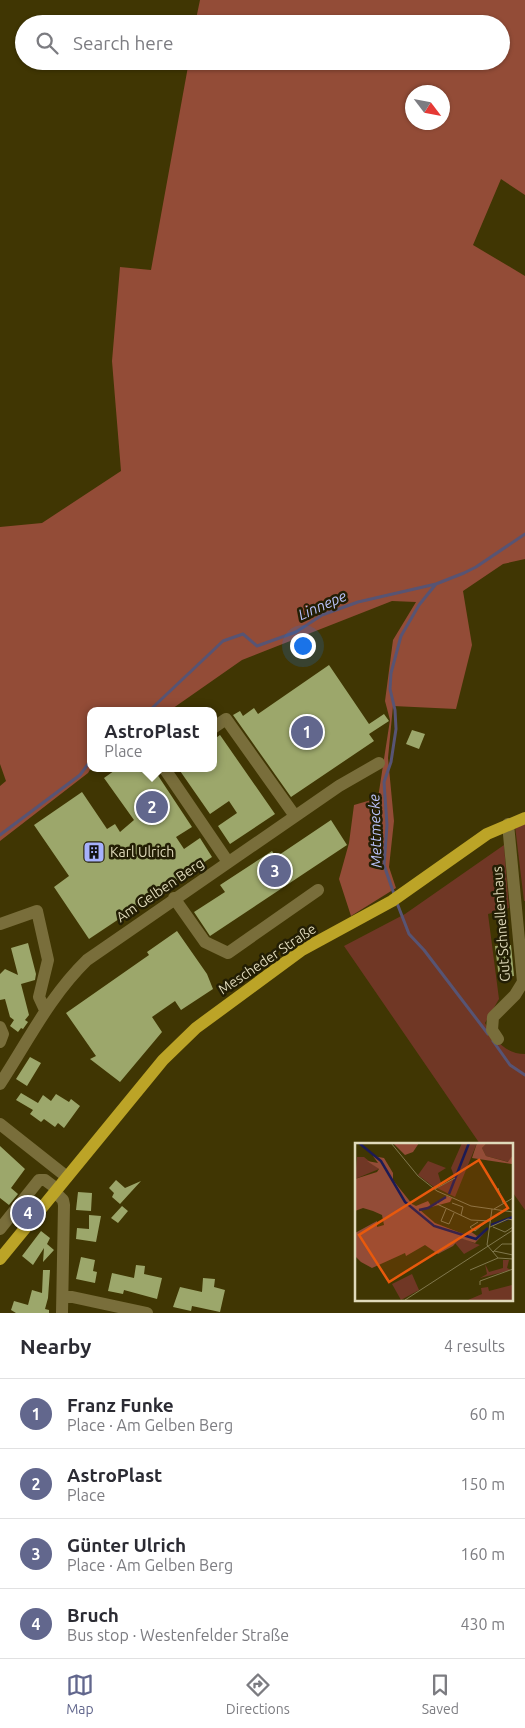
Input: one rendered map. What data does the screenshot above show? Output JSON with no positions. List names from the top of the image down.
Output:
{
  "streets": {
    "main road": ["Mescheder Straße"],
    "street": ["Am Gelben Berg", "Gut Schnellenhaus"]
  },
  "crossings": [
    ["Gut Schnellenhaus", "Mescheder Straße"]
  ],
  "water": ["Linnepe", "Mettmecke"],
  "places": {
    "building": ["Karl Ulrich"]
  },
  "north": "bottom right",
  "page": {
    "search": "Search here",
    "popup": ["AstroPlast", "Place"],
    "pins": [
      "1",
      "2",
      "3",
      "4"
    ],
    "heading": ["Nearby", "4 results"],
    "list": [
      {
        "mark": "1",
        "name": "Franz Funke",
        "note": "Place · Am Gelben Berg",
        "value": "60 m"
      },
      {
        "mark": "2",
        "name": "AstroPlast",
        "note": "Place",
        "value": "150 m"
      },
      {
        "mark": "3",
        "name": "Günter Ulrich",
        "note": "Place · Am Gelben Berg",
        "value": "160 m"
      },
      {
        "mark": "4",
        "name": "Bruch",
        "note": "Bus stop · Westenfelder Straße",
        "value": "430 m"
      }
    ],
    "nav": ["Map", "Directions", "Saved"]
  }
}
